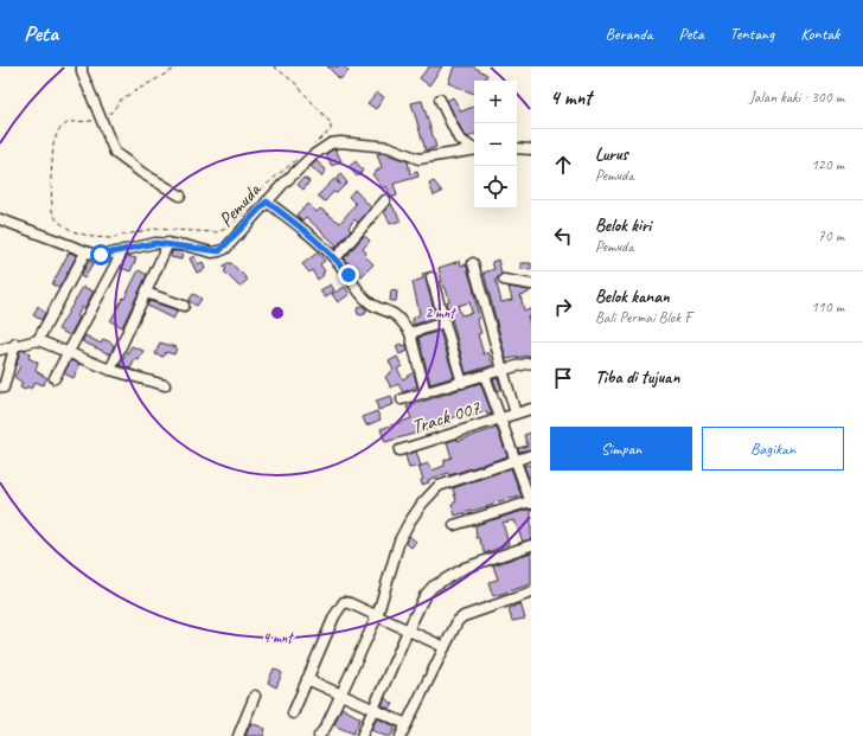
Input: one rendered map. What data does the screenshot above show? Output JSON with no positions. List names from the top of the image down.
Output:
{
  "streets": {
    "street": ["Pemuda", "Track 007"]
  },
  "page": {
    "header": "Peta",
    "nav": [
      "Beranda",
      "Peta",
      "Tentang",
      "Kontak"
    ],
    "heading": ["4 mnt", "Jalan kaki · 300 m"],
    "map_buttons": ["+", "−"],
    "list": [
      ["Lurus", "Pemuda", "120 m"],
      ["Belok kiri", "Pemuda", "70 m"],
      ["Belok kanan", "Bali Permai Blok F", "110 m"],
      "Tiba di tujuan"
    ],
    "buttons": ["Simpan", "Bagikan"]
  },
  "rings": ["2 mnt", "4 mnt"]
}
